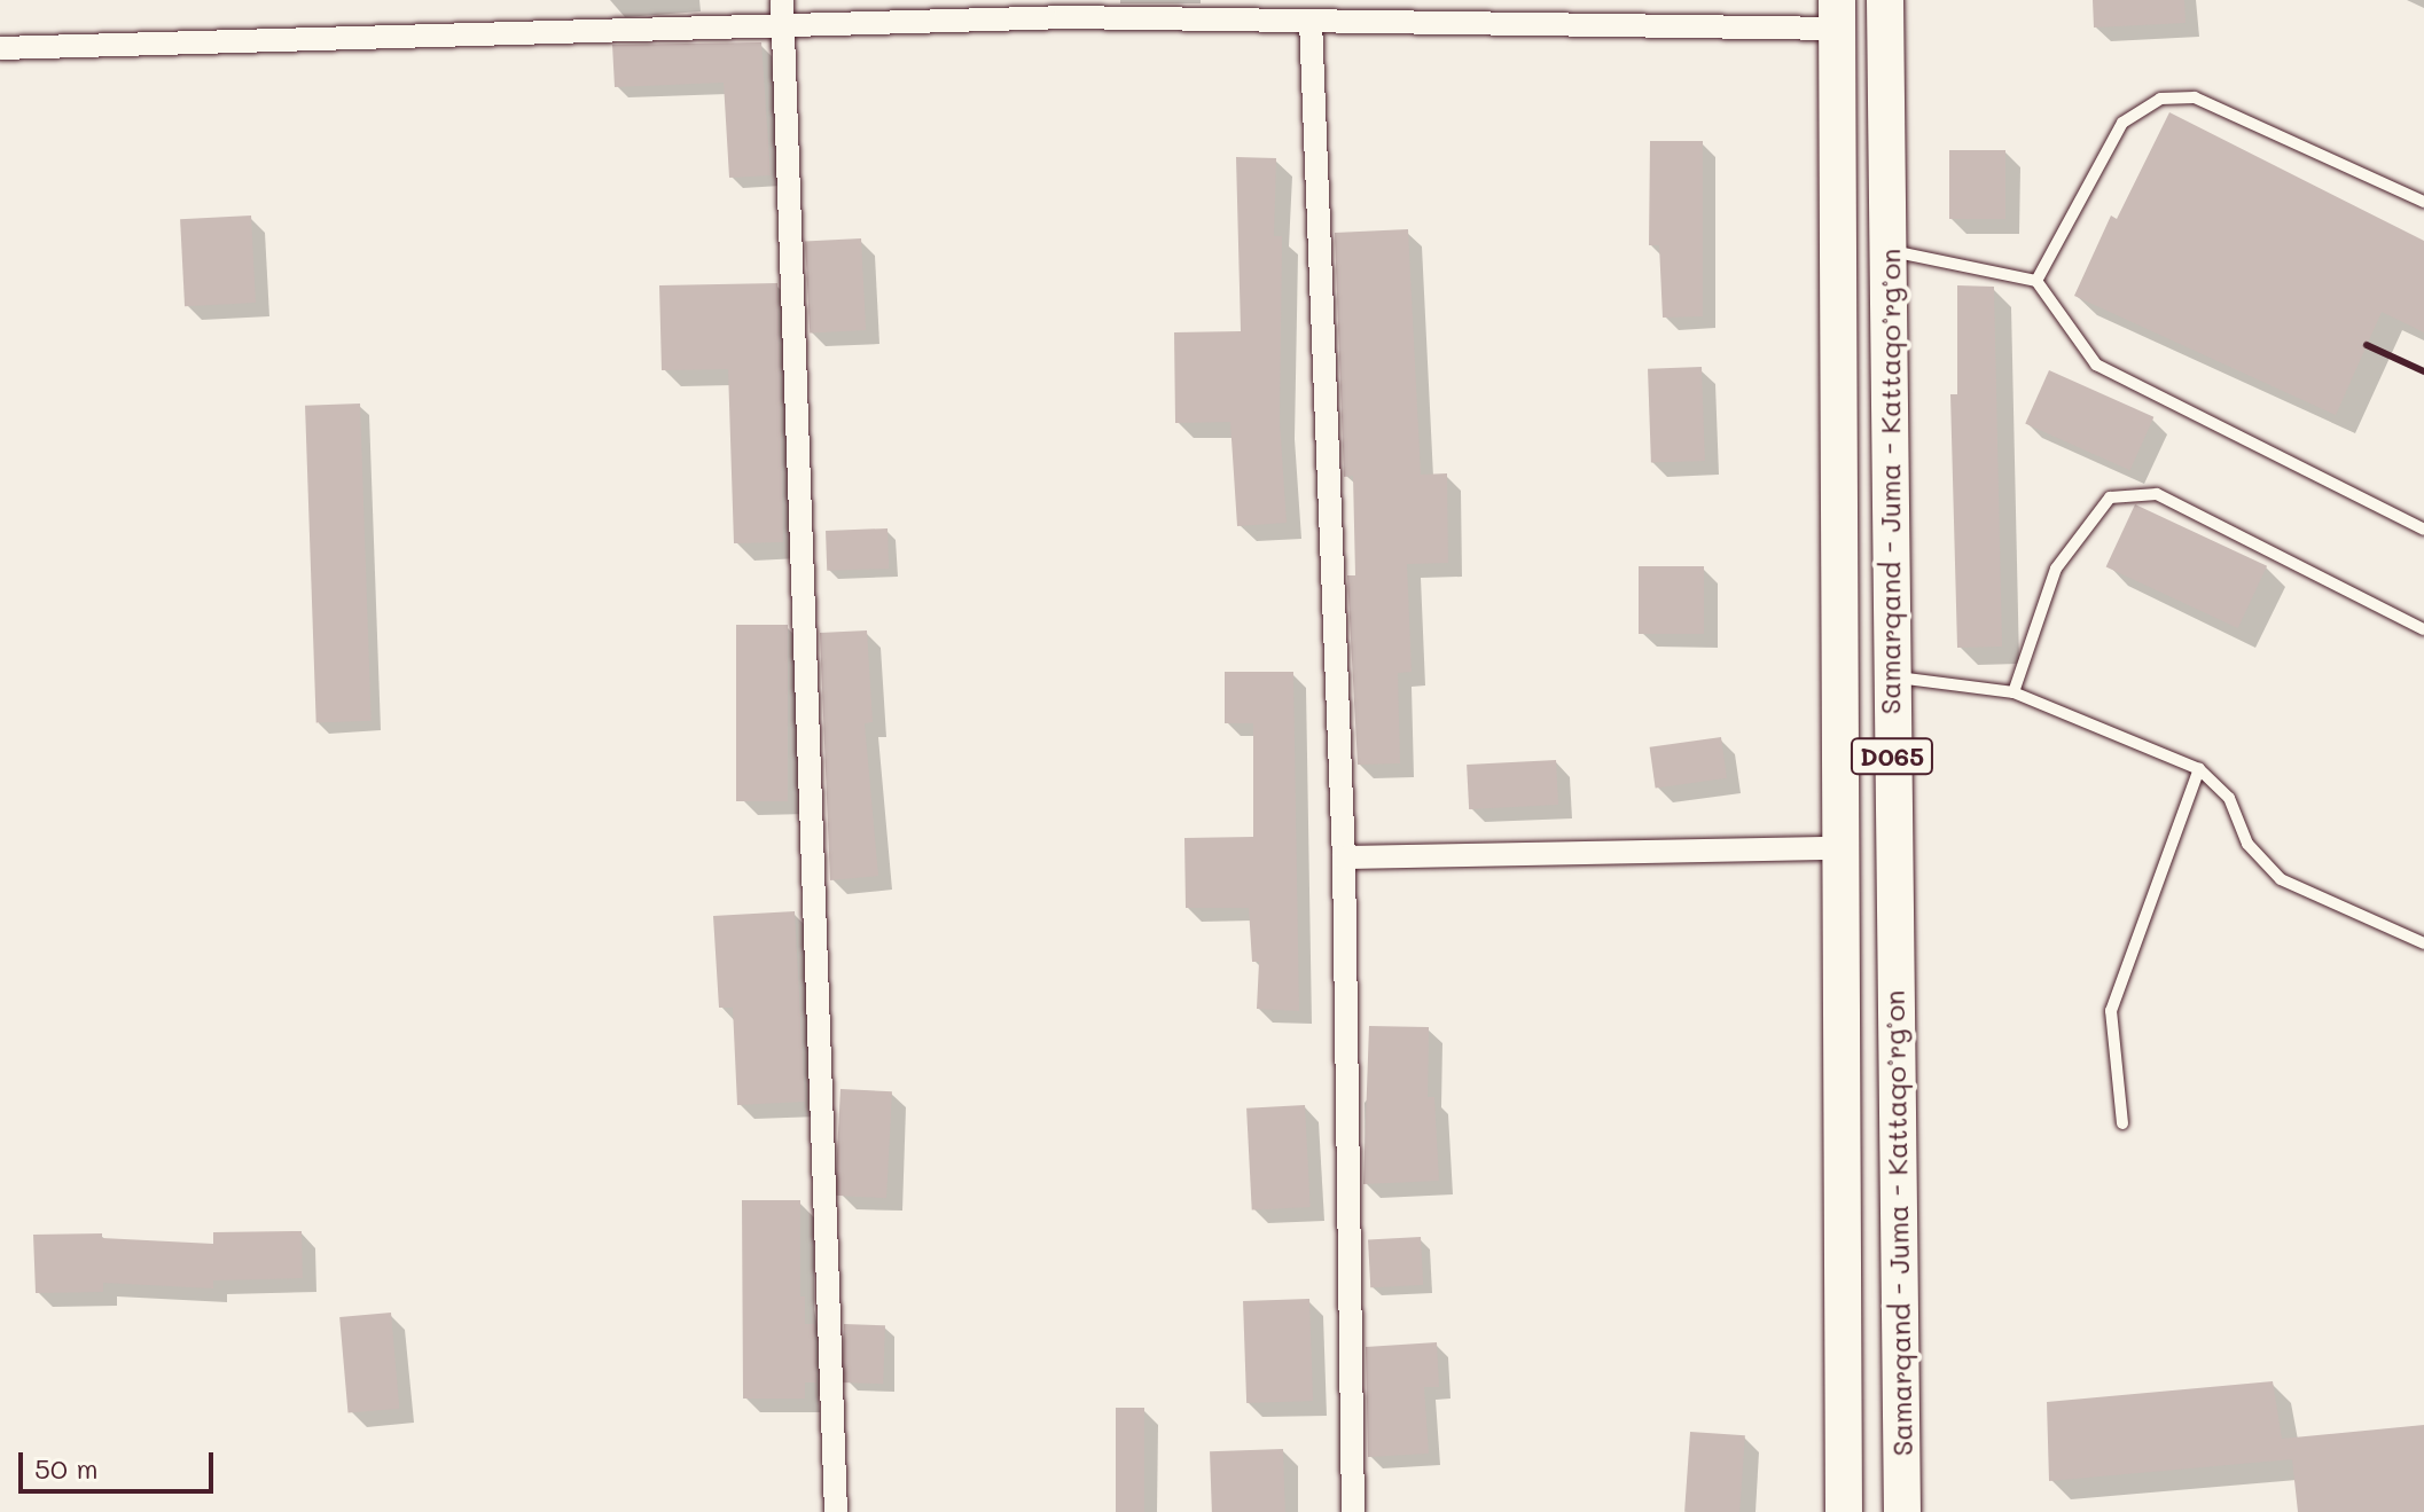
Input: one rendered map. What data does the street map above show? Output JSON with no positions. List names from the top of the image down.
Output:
{
  "streets": {
    "main road": ["Samarqand - Juma - Kattaqo‘rg‘on", "D065"]
  },
  "scale_bar": "50 m"
}
